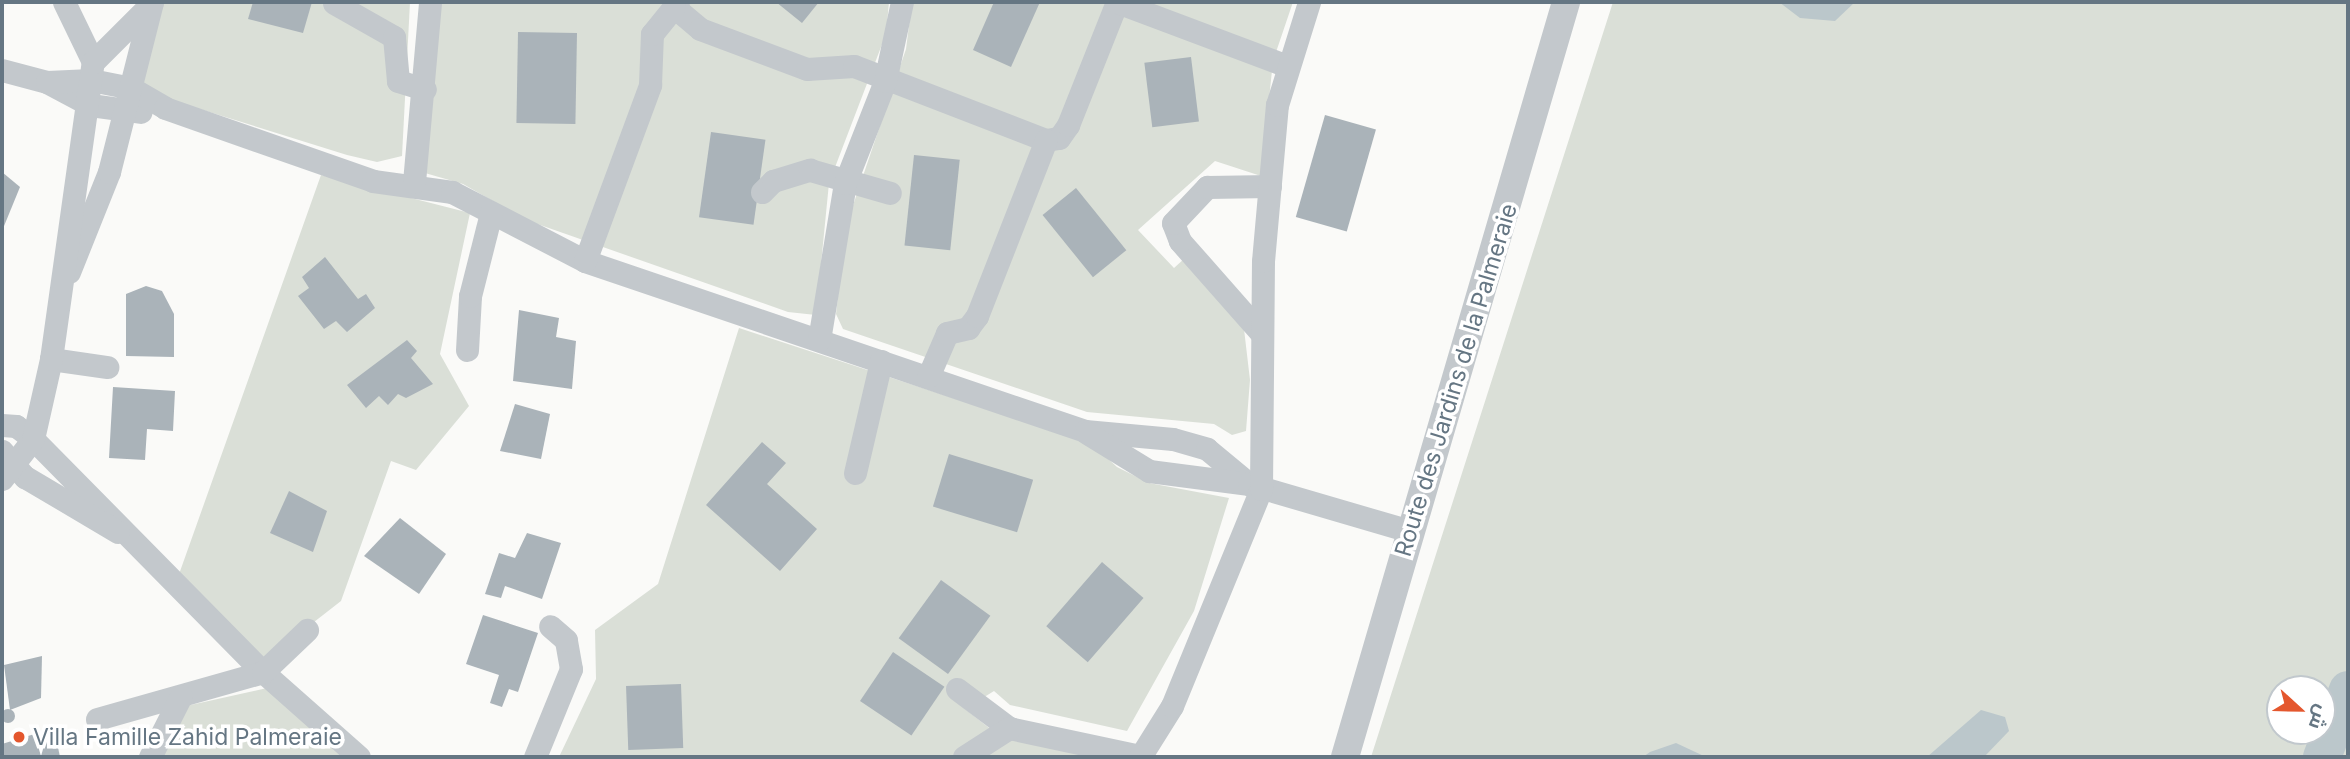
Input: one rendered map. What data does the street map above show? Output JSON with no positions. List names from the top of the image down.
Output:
{
  "streets": {
    "street": ["Route des Jardins de la Palmeraie"]
  },
  "places": ["Villa Famille Zahid Palmeraie"],
  "north": "right"
}
